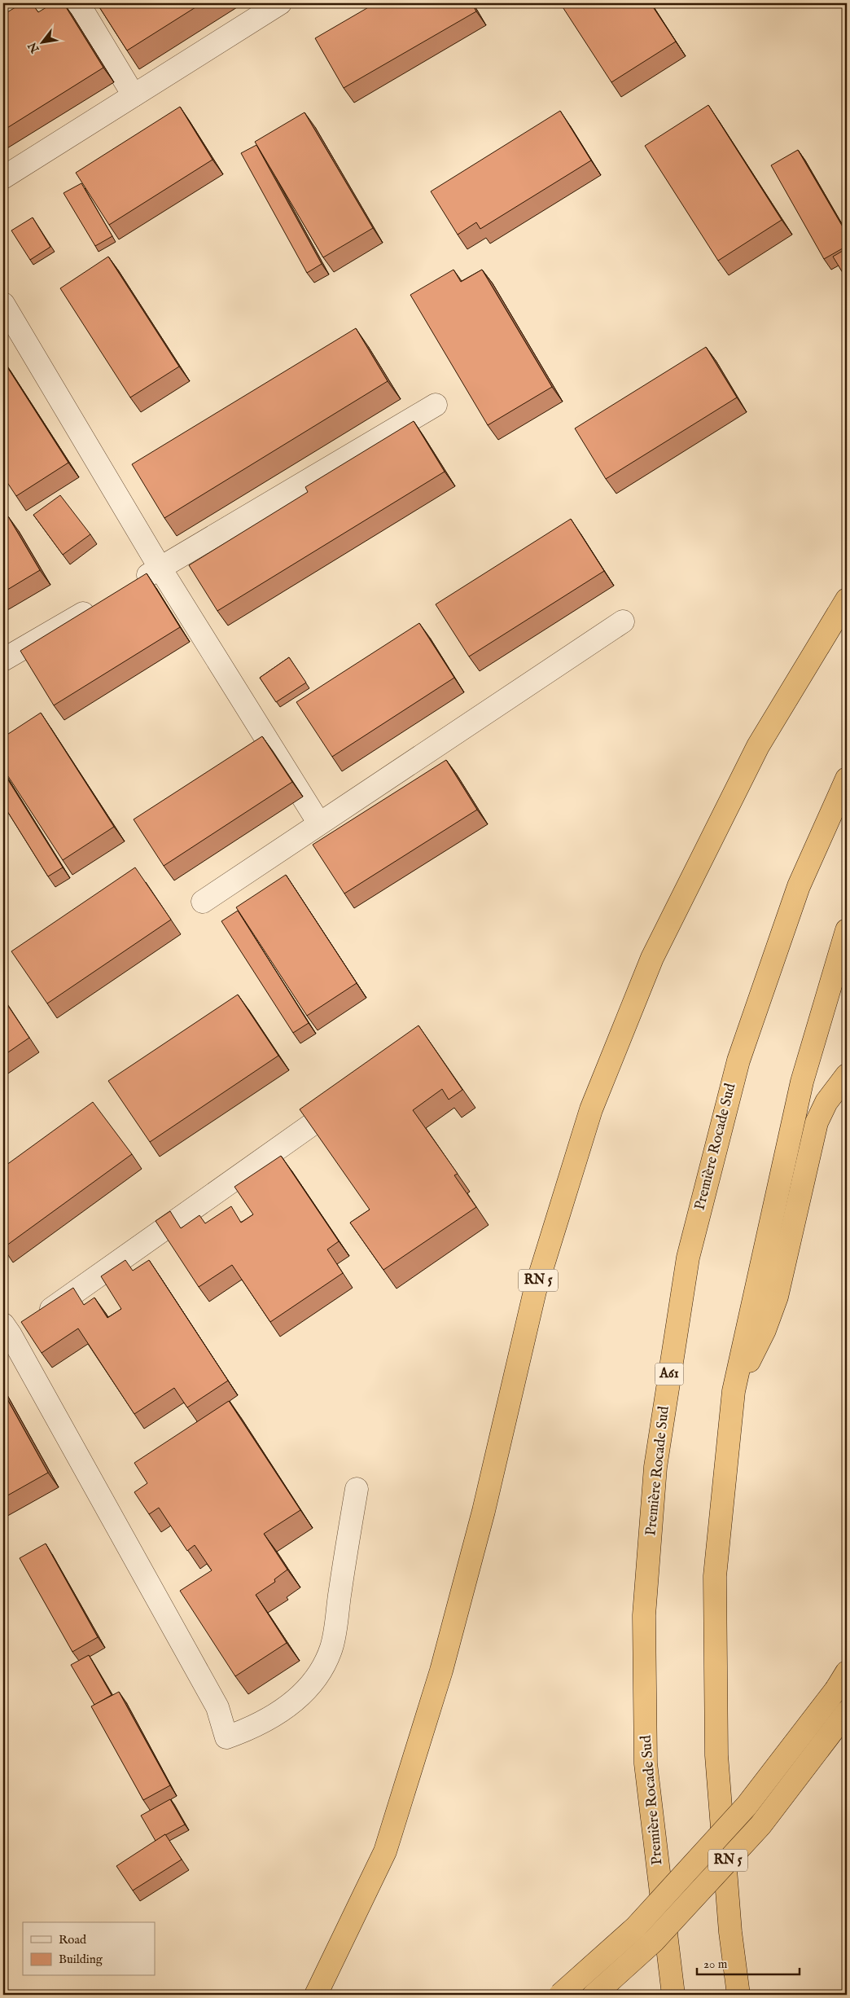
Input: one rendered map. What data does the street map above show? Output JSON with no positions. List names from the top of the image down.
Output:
{
  "streets": {
    "highway": ["Première Rocade Sud", "RN 5", "A61"]
  },
  "legend": ["Road", "Building"],
  "scale_bar": "20 m",
  "north": "bottom left"
}
